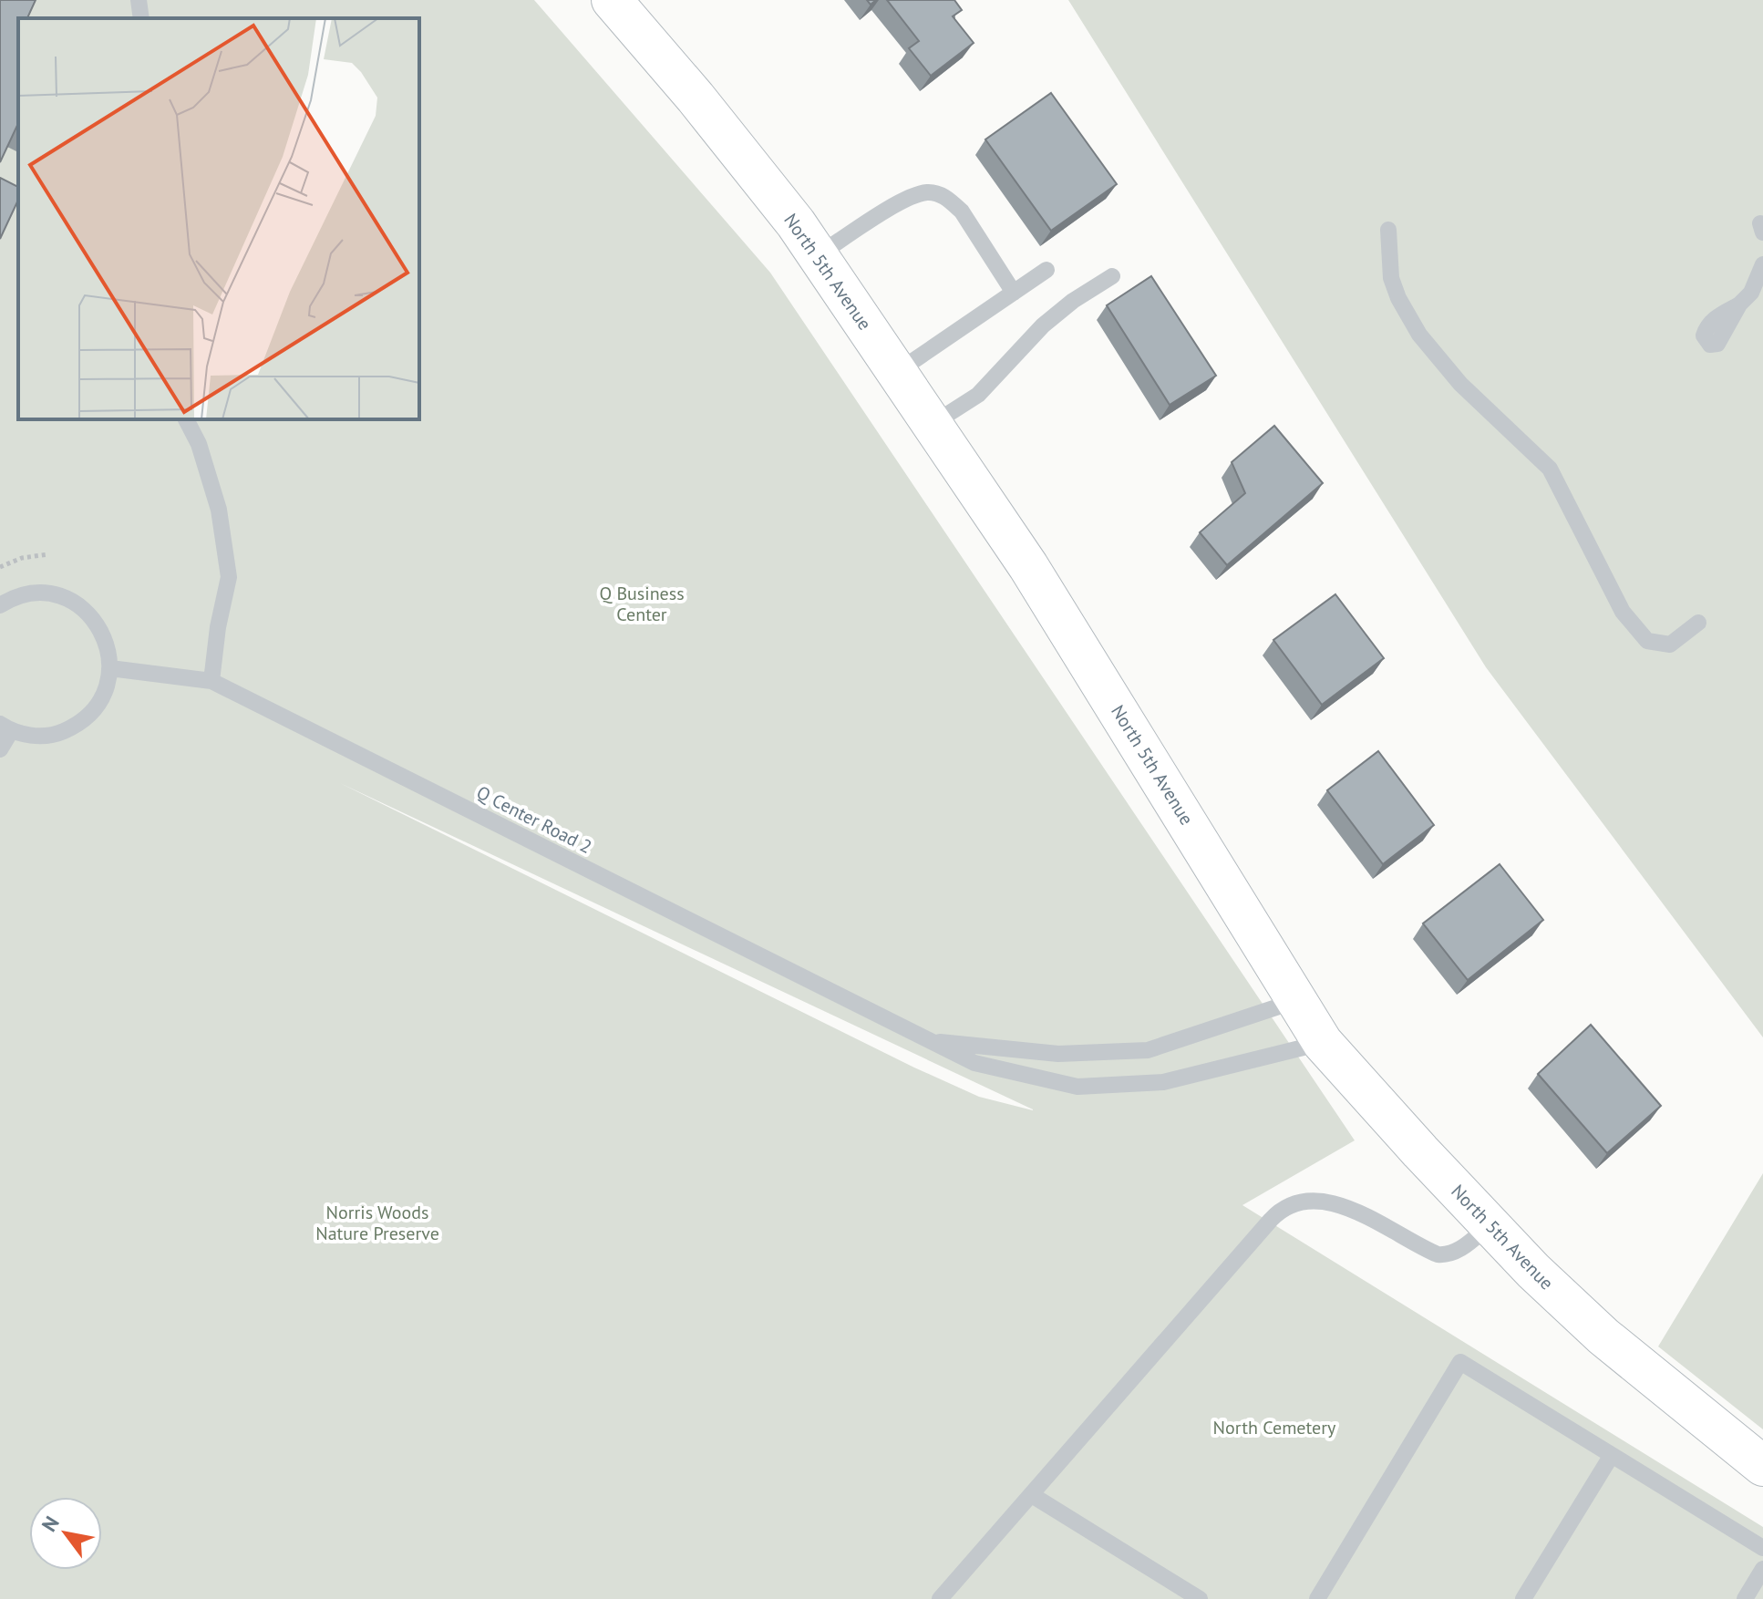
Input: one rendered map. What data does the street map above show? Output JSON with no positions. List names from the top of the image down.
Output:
{
  "streets": {
    "main road": ["North 5th Avenue"],
    "lane": ["Q Center Road 2"]
  },
  "crossings": [
    ["North 5th Avenue", "Q Center Road 2"]
  ],
  "parks": ["Q Business Center", "Norris Woods Nature Preserve", "North Cemetery"],
  "north": "top left"
}
